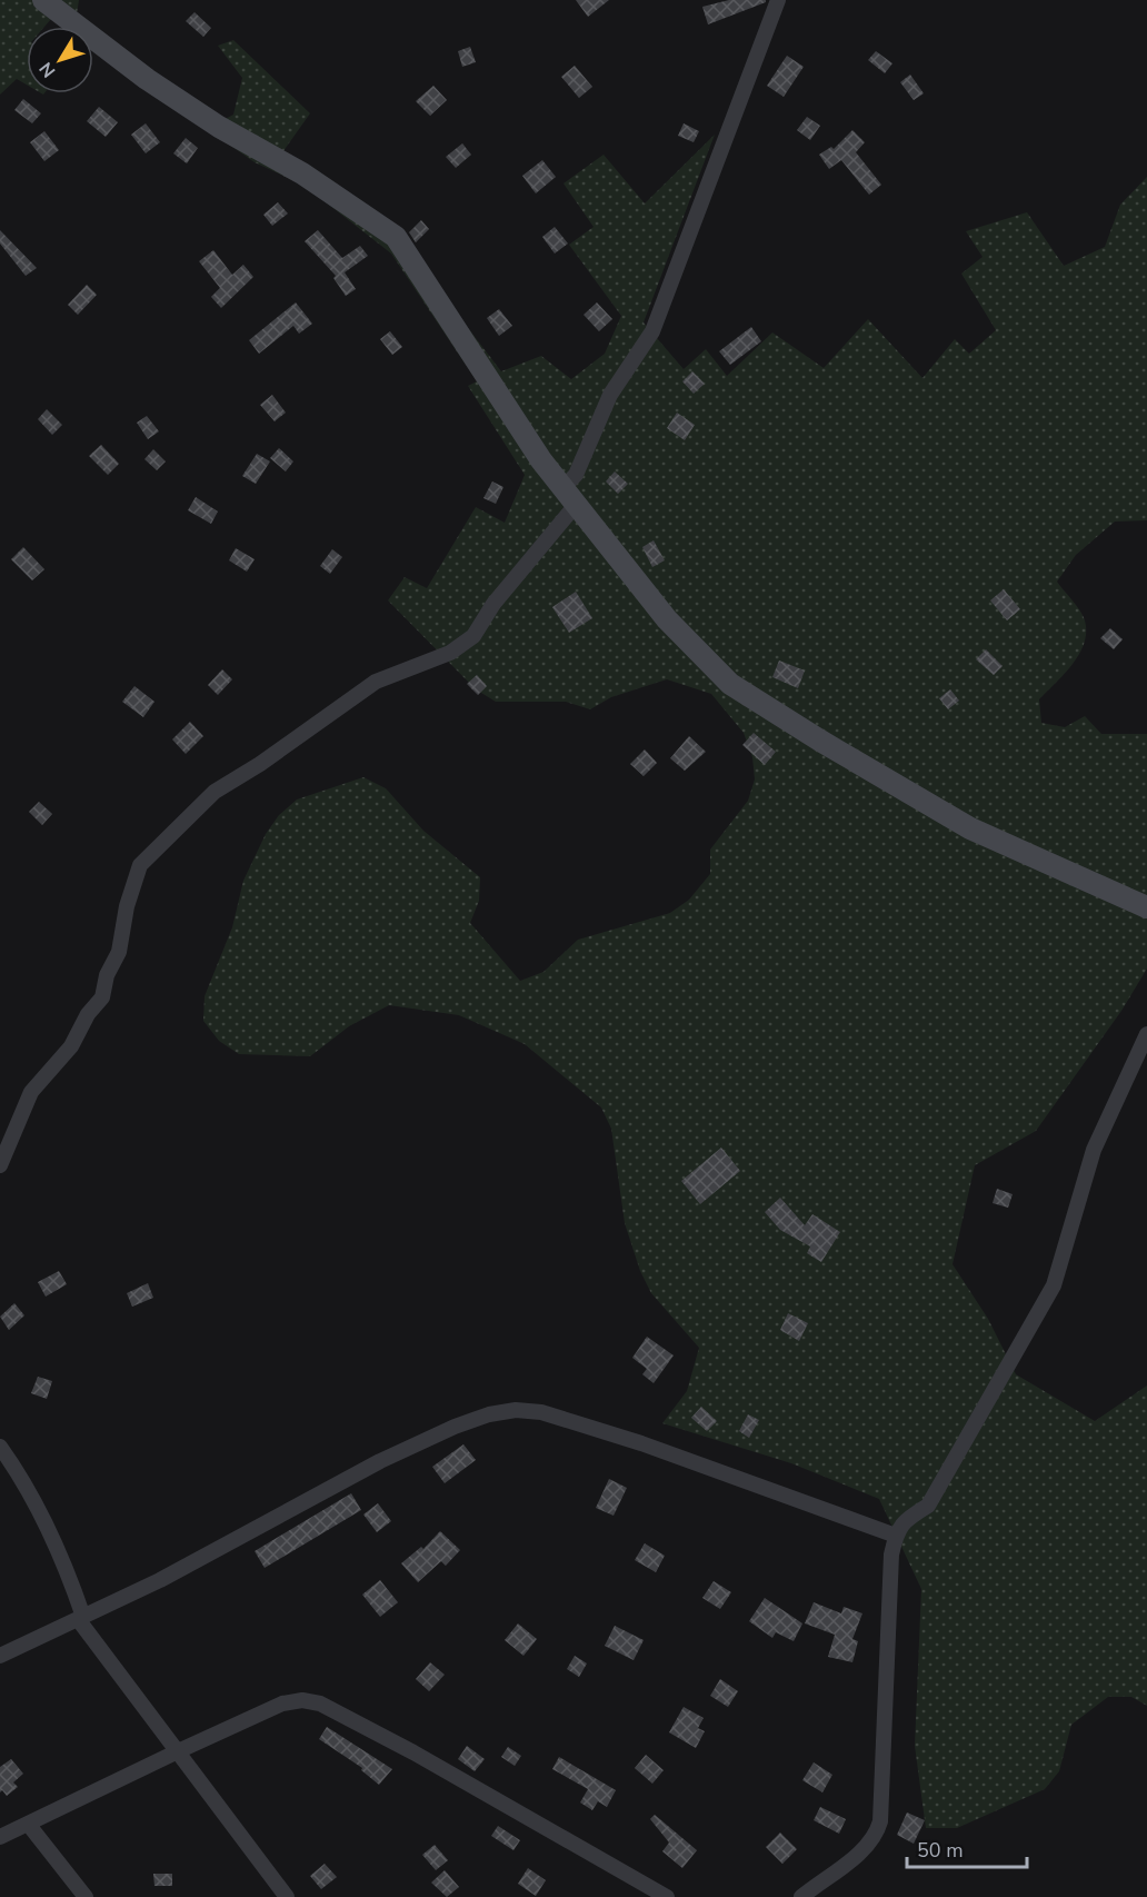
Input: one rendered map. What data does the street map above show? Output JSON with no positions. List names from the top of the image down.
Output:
{
  "scale_bar": "50 m",
  "north": "bottom left"
}
